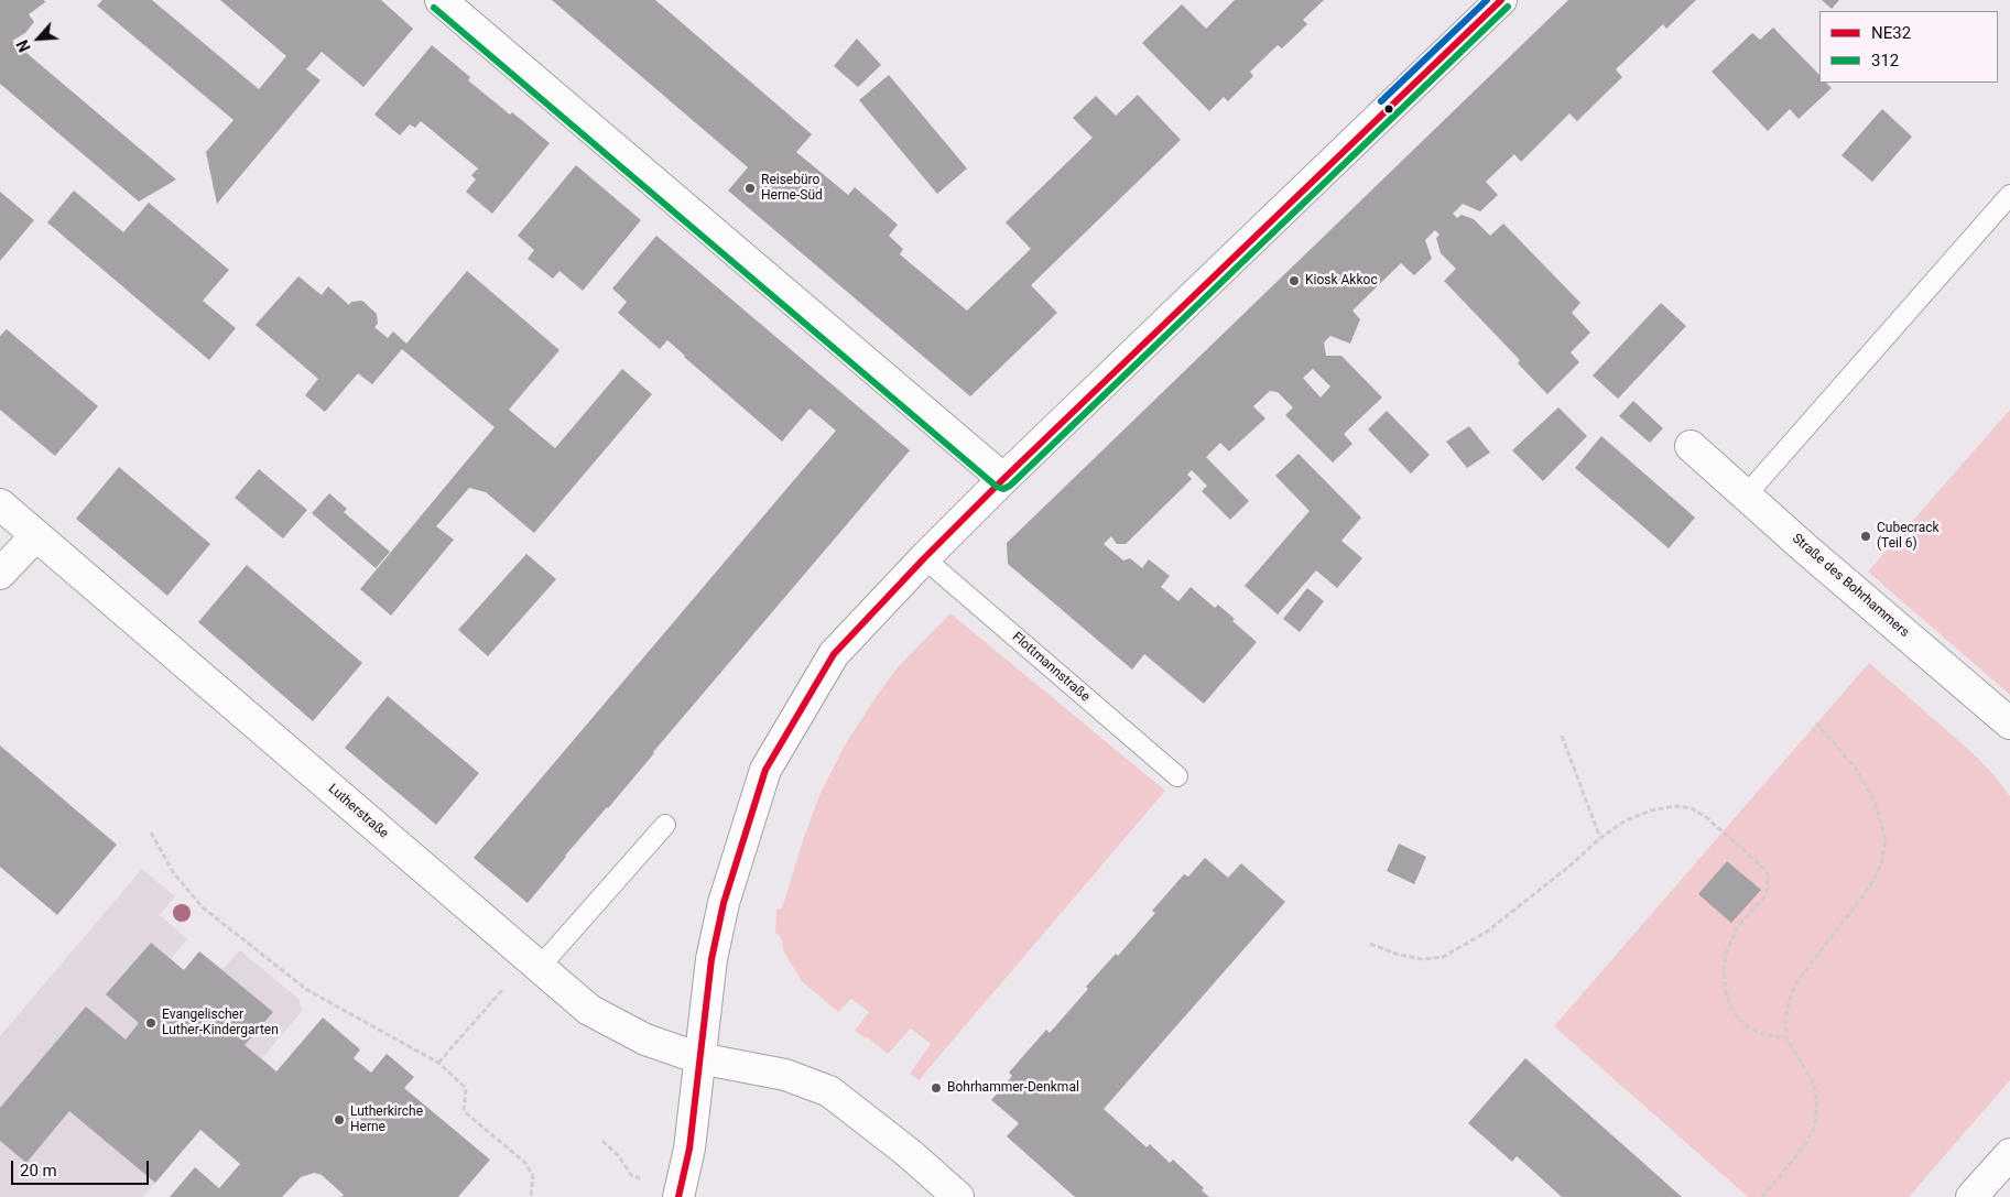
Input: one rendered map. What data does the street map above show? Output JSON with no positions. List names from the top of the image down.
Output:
{
  "streets": {
    "street": ["Straße des Bohrhammers", "Lutherstraße"],
    "lane": ["Flottmannstraße"]
  },
  "places": [
    "Reisebüro Herne-Süd",
    "Kiosk Akkoc",
    "Cubecrack (Teil 6)",
    "Evangelischer Luther-Kindergarten",
    "Bohrhammer-Denkmal",
    "Lutherkirche Herne"
  ],
  "lines": ["transit line NE32", "transit line 312"],
  "legend": ["NE32", "312"],
  "scale_bar": "20 m",
  "north": "bottom left"
}
